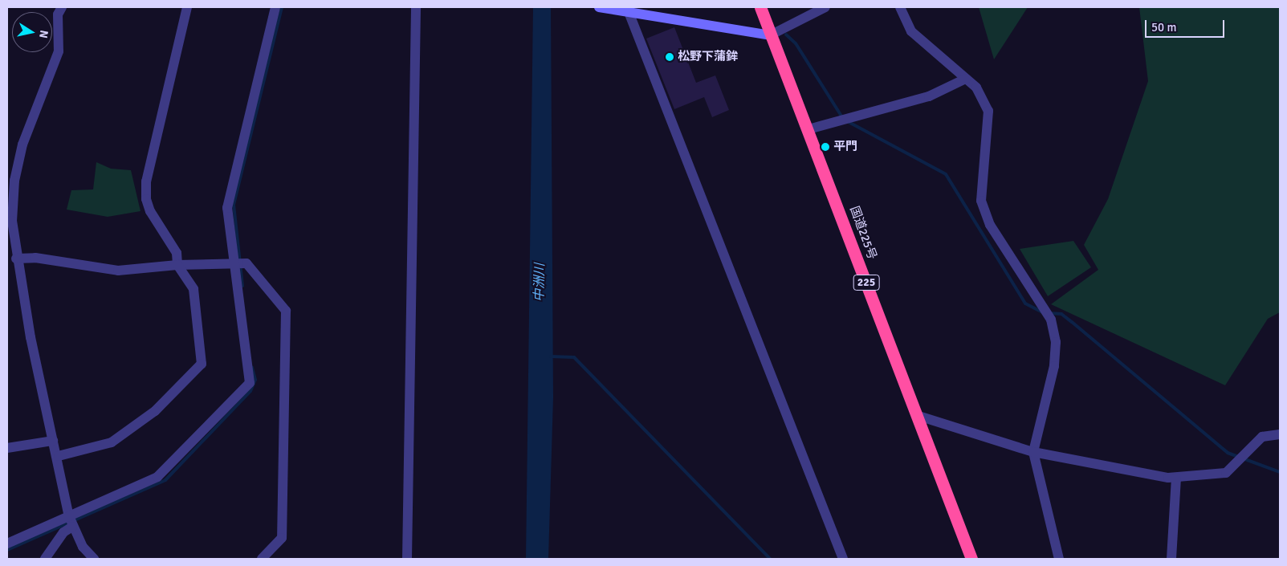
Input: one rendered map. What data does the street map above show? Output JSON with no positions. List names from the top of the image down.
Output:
{
  "streets": {
    "highway": ["国道225号", "225"]
  },
  "water": ["中洲川"],
  "places": ["松野下蒲鉾", "平門"],
  "scale_bar": "50 m",
  "north": "right"
}
